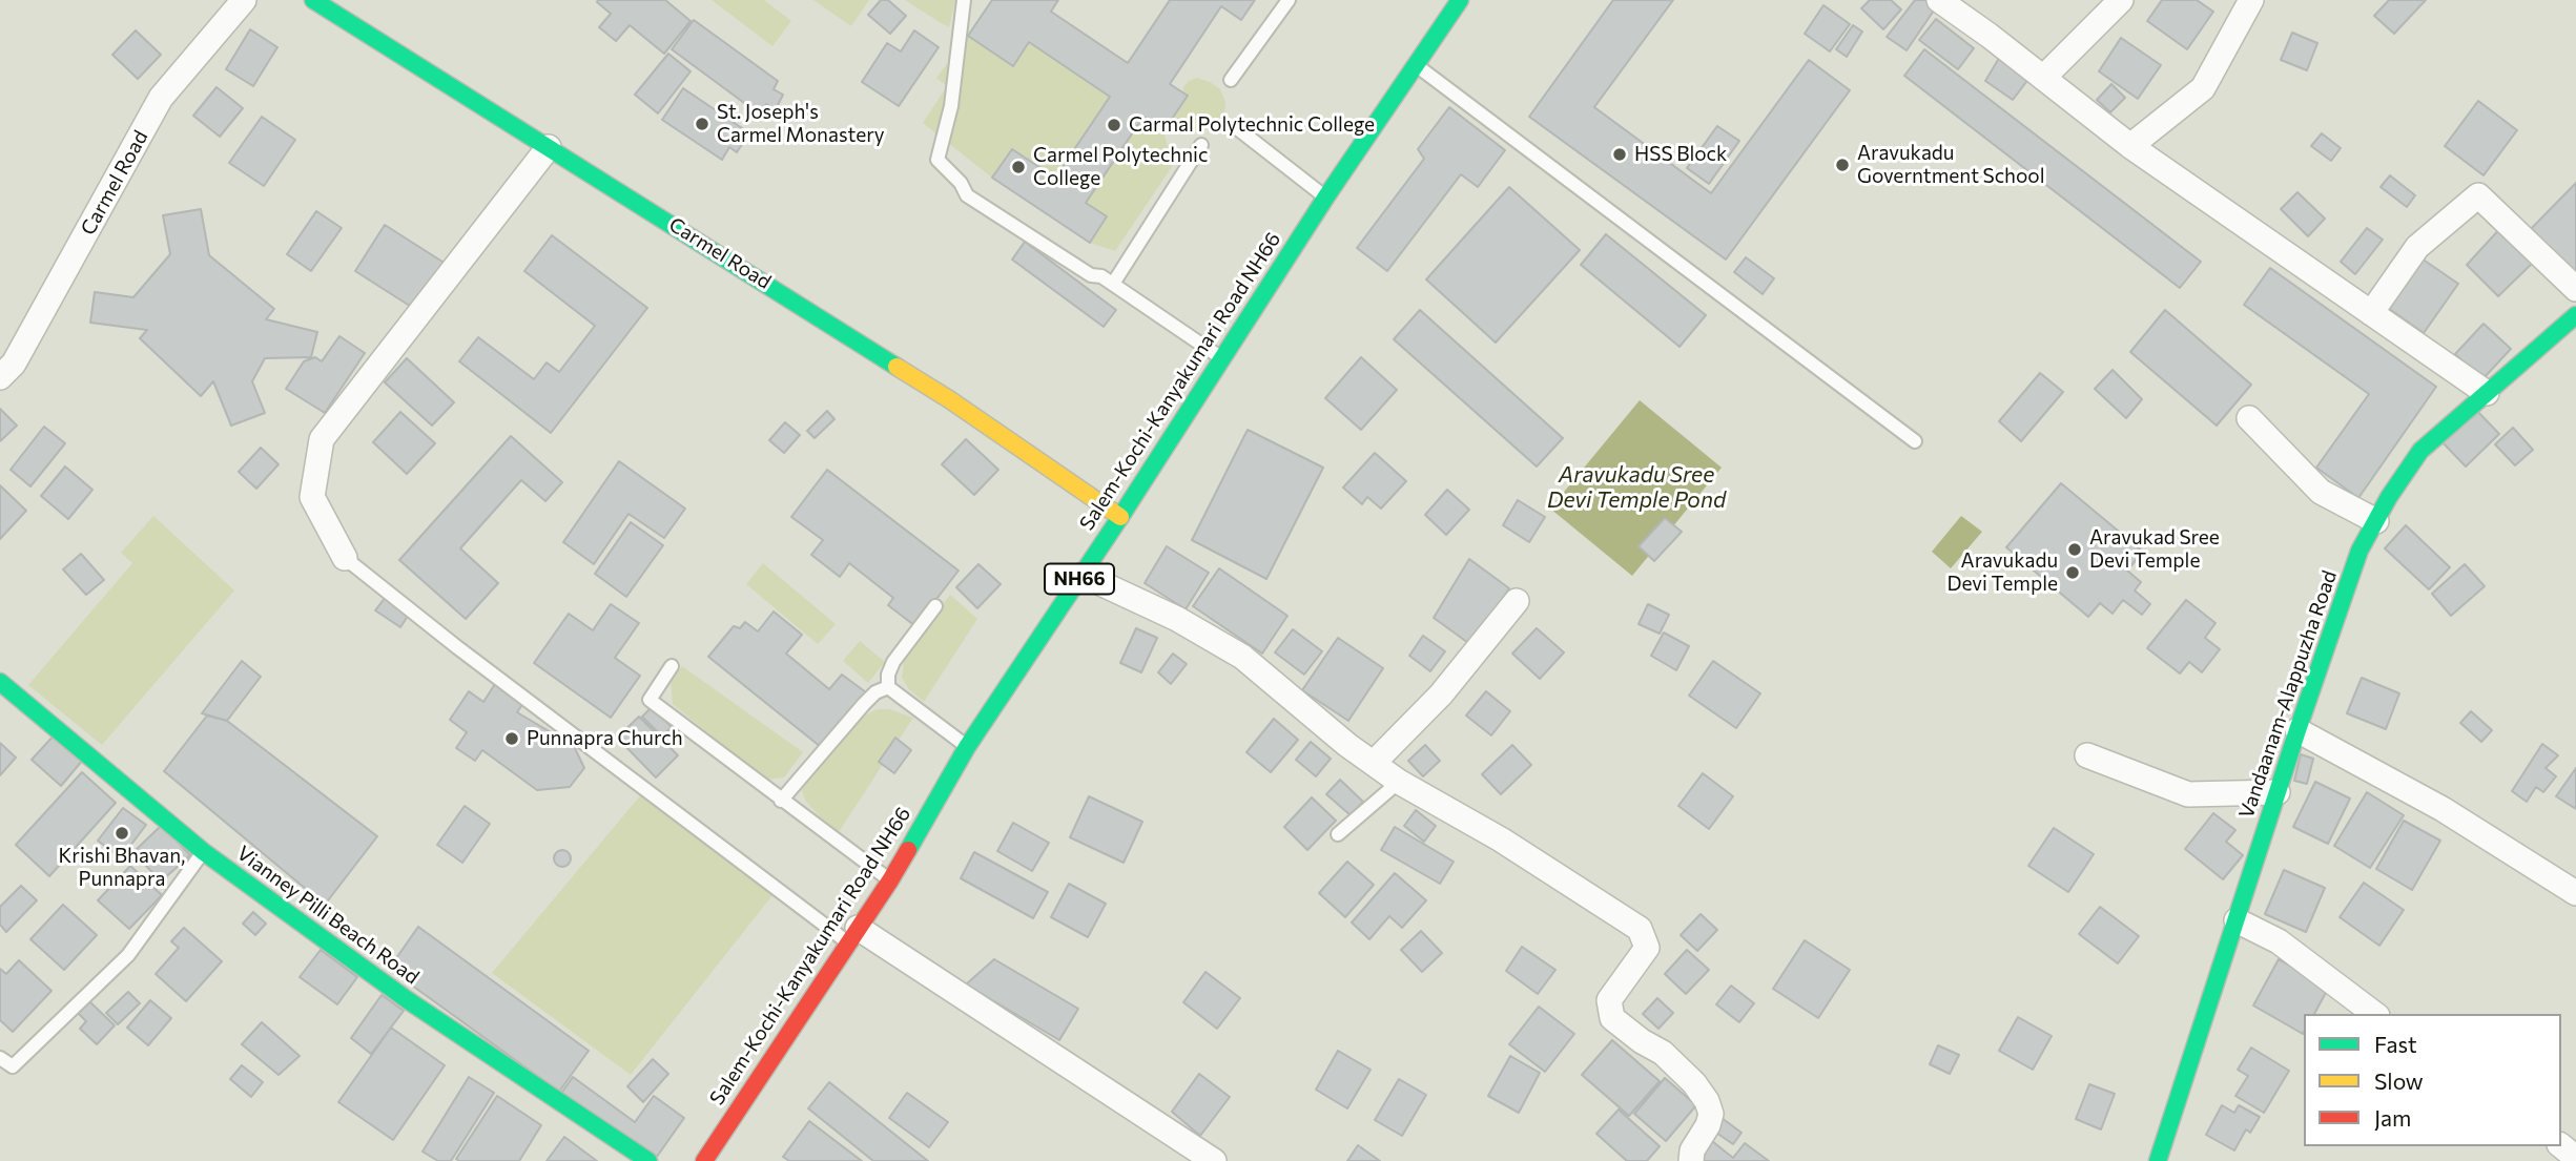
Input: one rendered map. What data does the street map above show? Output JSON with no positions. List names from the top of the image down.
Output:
{
  "streets": {
    "main road": [
      "Carmel Road",
      "Salem-Kochi-Kanyakumari Road NH66",
      "NH66",
      "Vandaanam-Alappuzha Road",
      "Vianney Pilli Beach Road"
    ]
  },
  "crossings": [
    ["Carmel Road", "Salem-Kochi-Kanyakumari Road NH66"]
  ],
  "water": ["Aravukadu Sree Devi Temple Pond"],
  "places": [
    "St. Joseph's Carmel Monastery",
    "Carmal Polytechnic College",
    "HSS Block",
    "Aravukadu Governtment School",
    "Carmel Polytechnic College",
    "Aravukad Sree Devi Temple",
    "Aravukadu Devi Temple",
    "Punnapra Church",
    "Krishi Bhavan, Punnapra"
  ],
  "legend": ["Fast", "Slow", "Jam"]
}
